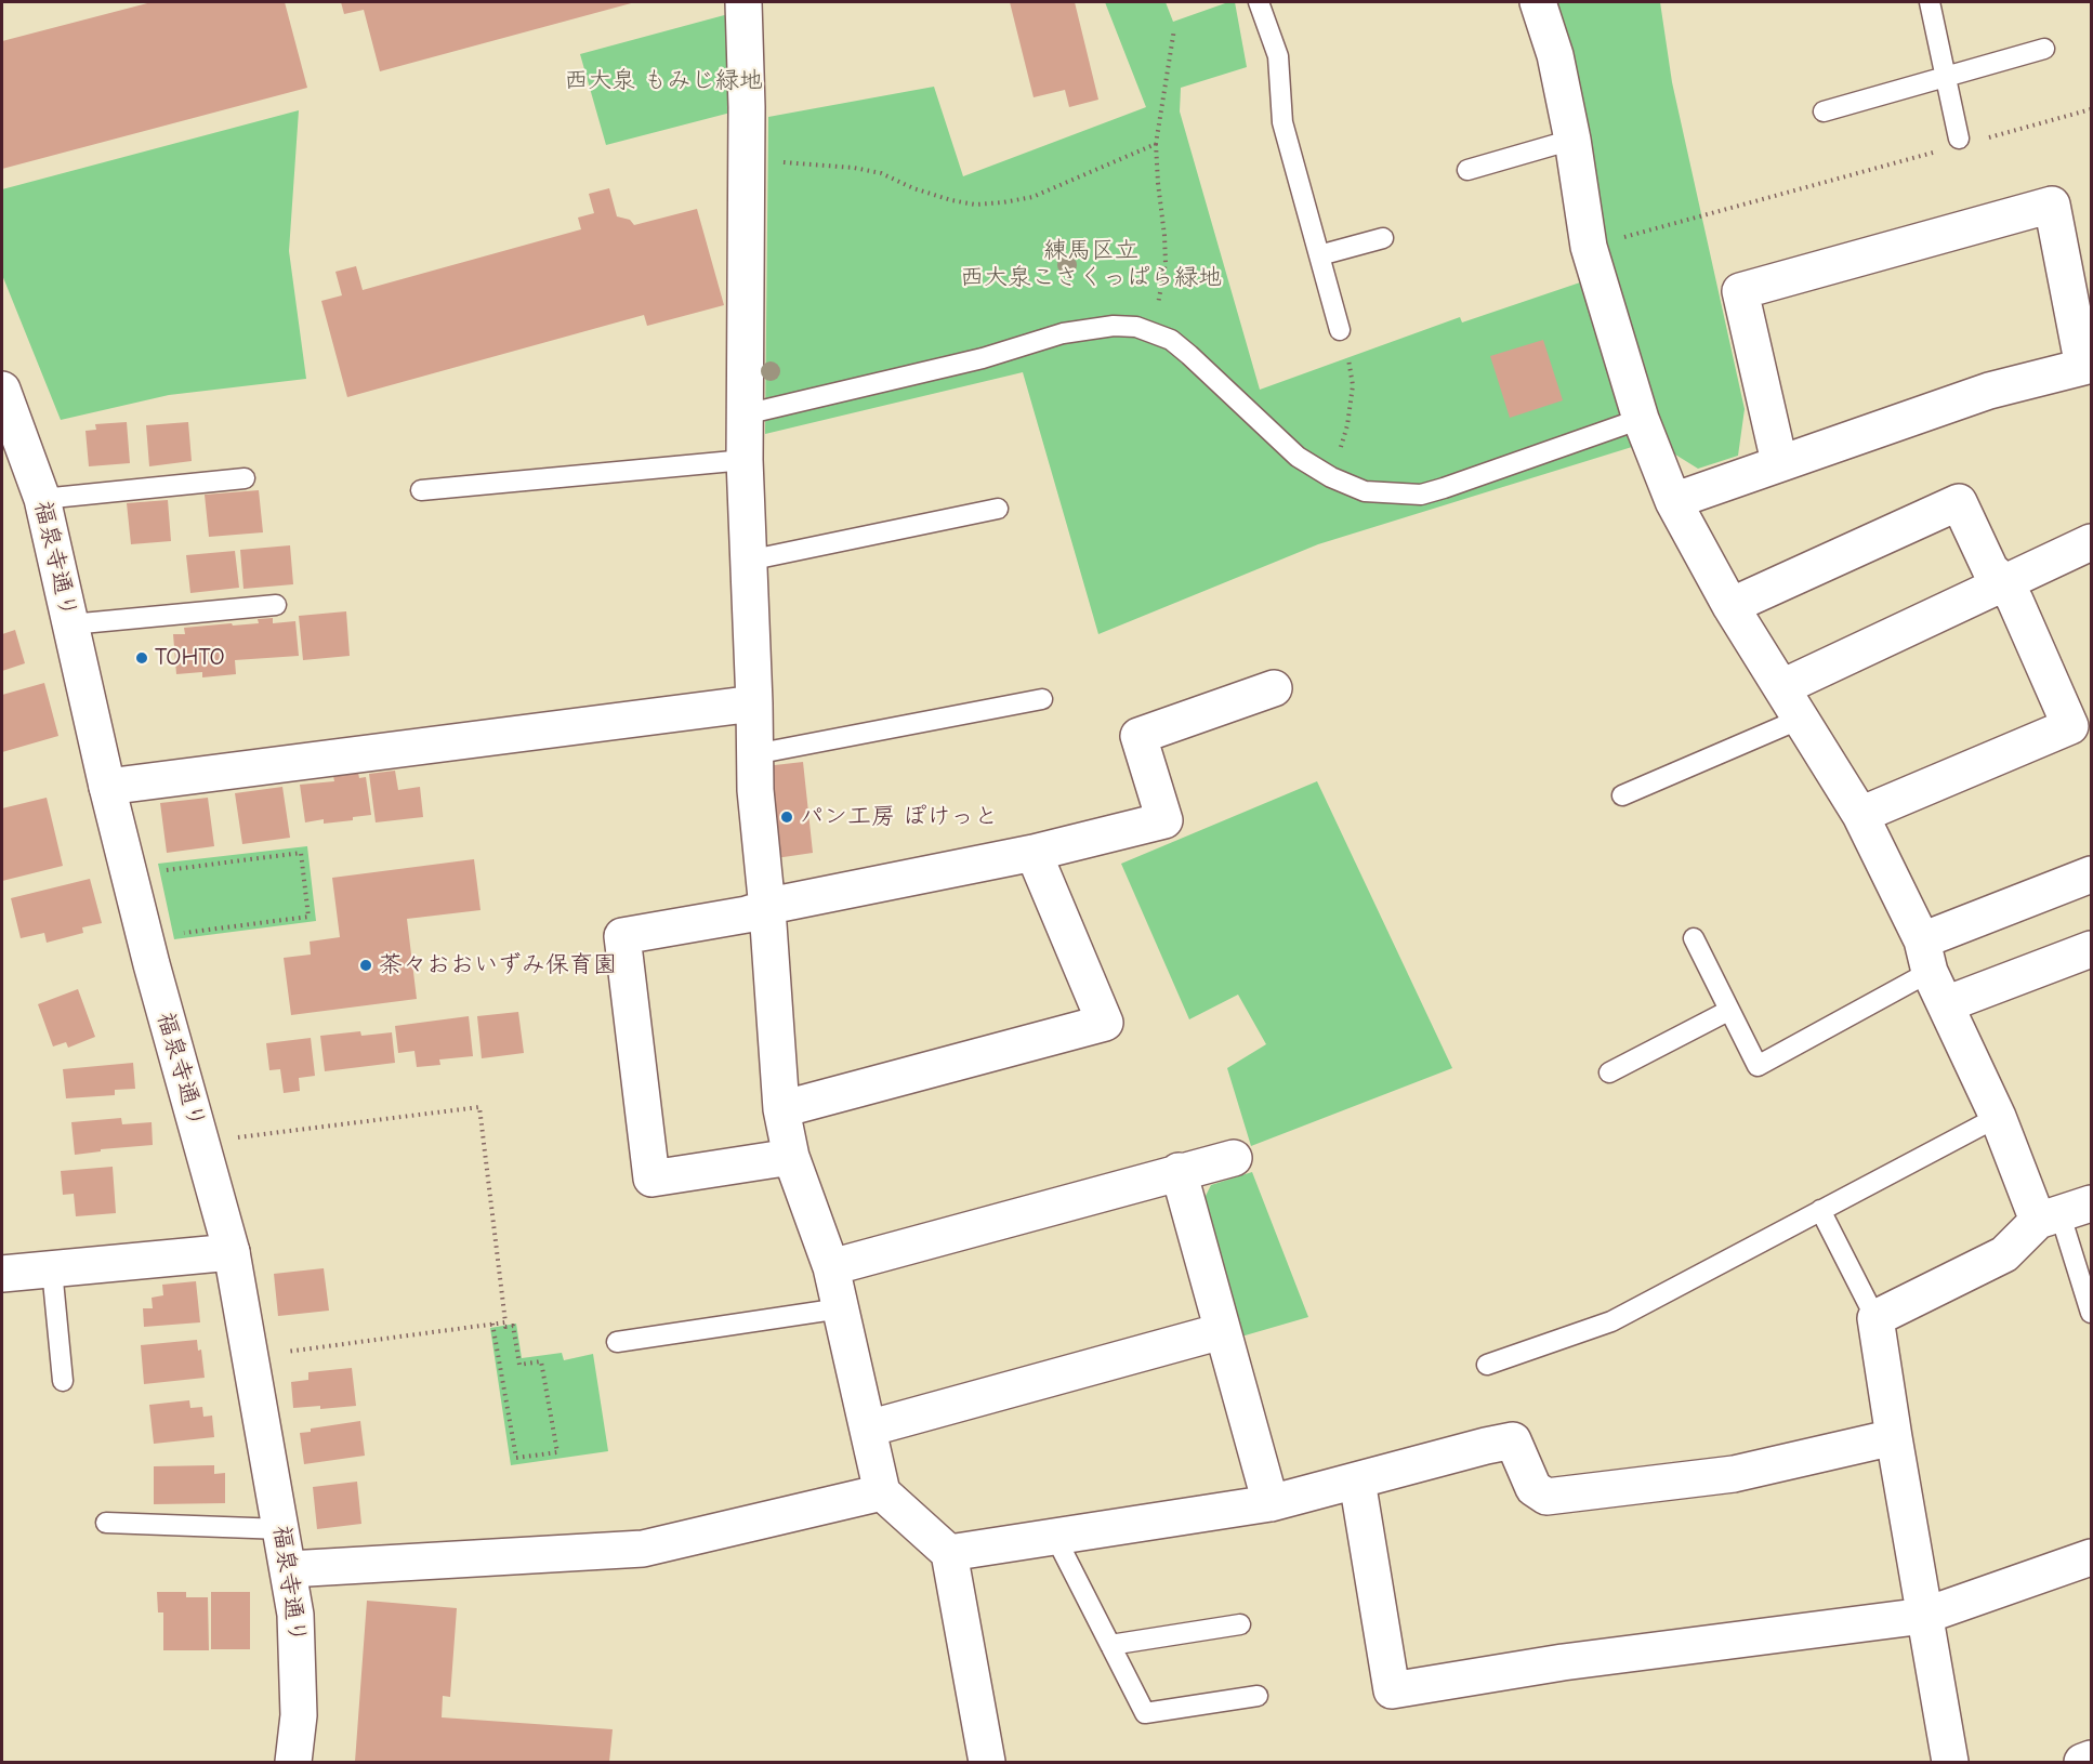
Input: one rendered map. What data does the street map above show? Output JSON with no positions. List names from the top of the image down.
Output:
{
  "streets": {
    "street": ["福泉寺通り"]
  },
  "parks": ["西大泉 もみじ緑地", "練馬区立 西大泉こさくっぱら緑地"],
  "places": ["TOHTO", "パン工房 ぽけっと", "茶々おおいずみ保育園"]
}
